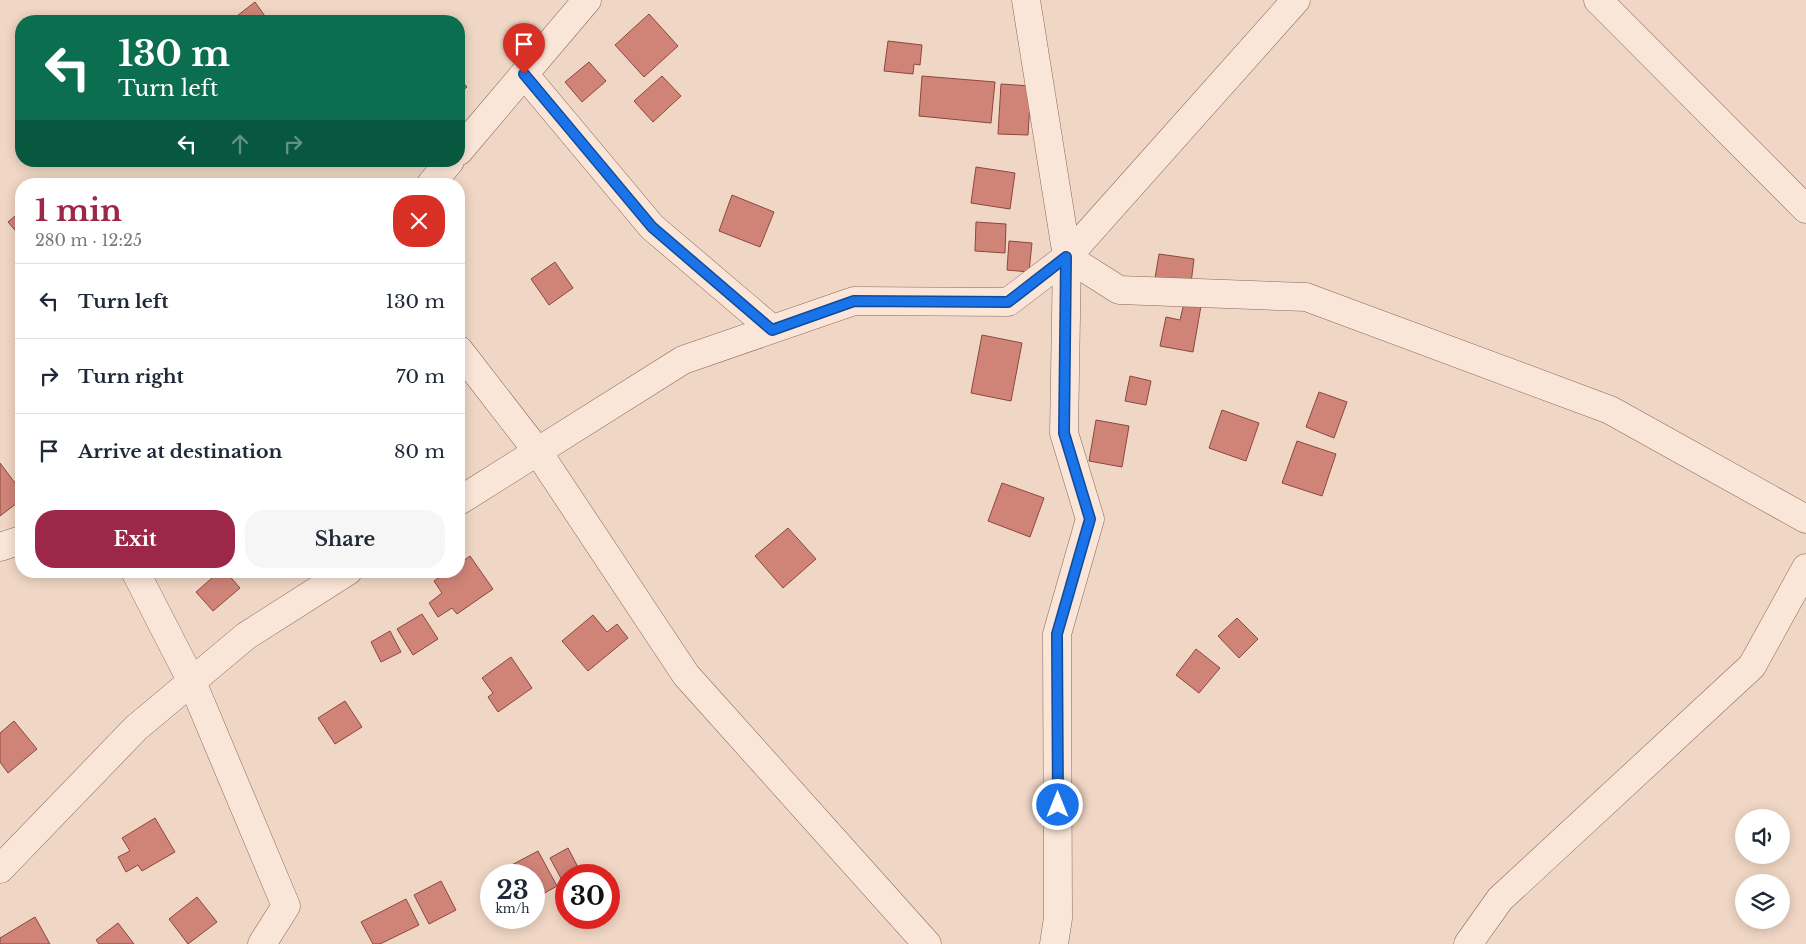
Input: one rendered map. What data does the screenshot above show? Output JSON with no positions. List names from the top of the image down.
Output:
{
  "page": {
    "turn": ["130 m", "Turn left"],
    "heading": ["1 min", "280 m · 12:25"],
    "list": [
      {
        "name": "Turn left",
        "value": "130 m"
      },
      {
        "name": "Turn right",
        "value": "70 m"
      },
      {
        "name": "Arrive at destination",
        "value": "80 m"
      }
    ],
    "buttons": ["Exit", "Share"],
    "speed": "23 km/h",
    "limit": "30"
  }
}
